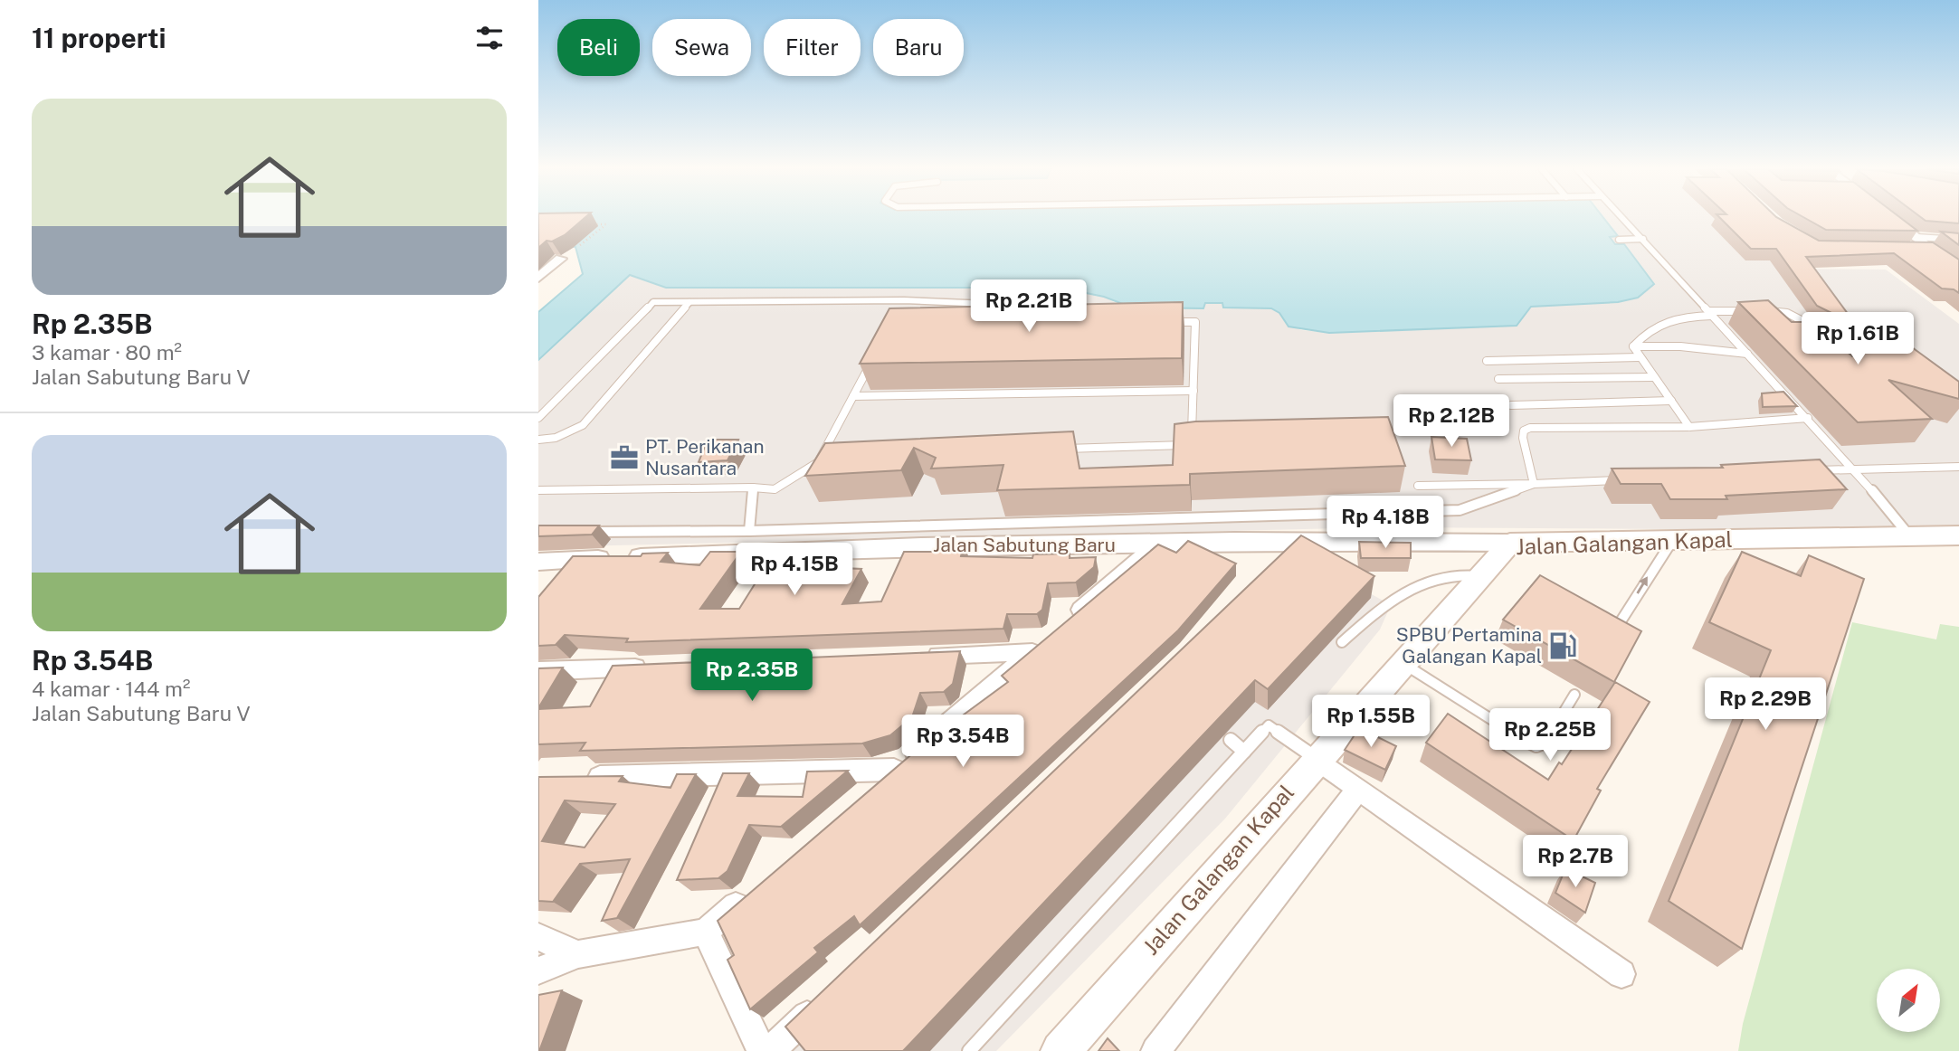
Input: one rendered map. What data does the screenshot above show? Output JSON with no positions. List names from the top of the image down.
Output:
{
  "streets": {
    "main road": ["Jalan Galangan Kapal"],
    "street": ["Jalan Sabutung Baru"]
  },
  "crossings": [
    ["Jalan Galangan Kapal", "Jalan Sabutung Baru"]
  ],
  "places": {
    "office": ["PT. Perikanan Nusantara"],
    "fuel station": ["SPBU Pertamina Galangan Kapal"]
  },
  "north": "top right",
  "page": {
    "heading": "11 properti",
    "chip": [
      "Beli",
      "Sewa",
      "Filter",
      "Baru"
    ],
    "list": [
      {
        "name": "Rp 2.35B",
        "note": "3 kamar · 80 m² · Jalan Sabutung Baru V"
      },
      {
        "name": "Rp 3.54B",
        "note": "4 kamar · 144 m² · Jalan Sabutung Baru V"
      }
    ],
    "price": [
      "Rp 2.21B",
      "Rp 1.61B",
      "Rp 2.12B",
      "Rp 4.18B",
      "Rp 4.15B",
      "Rp 2.35B",
      "Rp 2.29B",
      "Rp 1.55B",
      "Rp 2.25B",
      "Rp 3.54B",
      "Rp 2.7B"
    ]
  }
}
